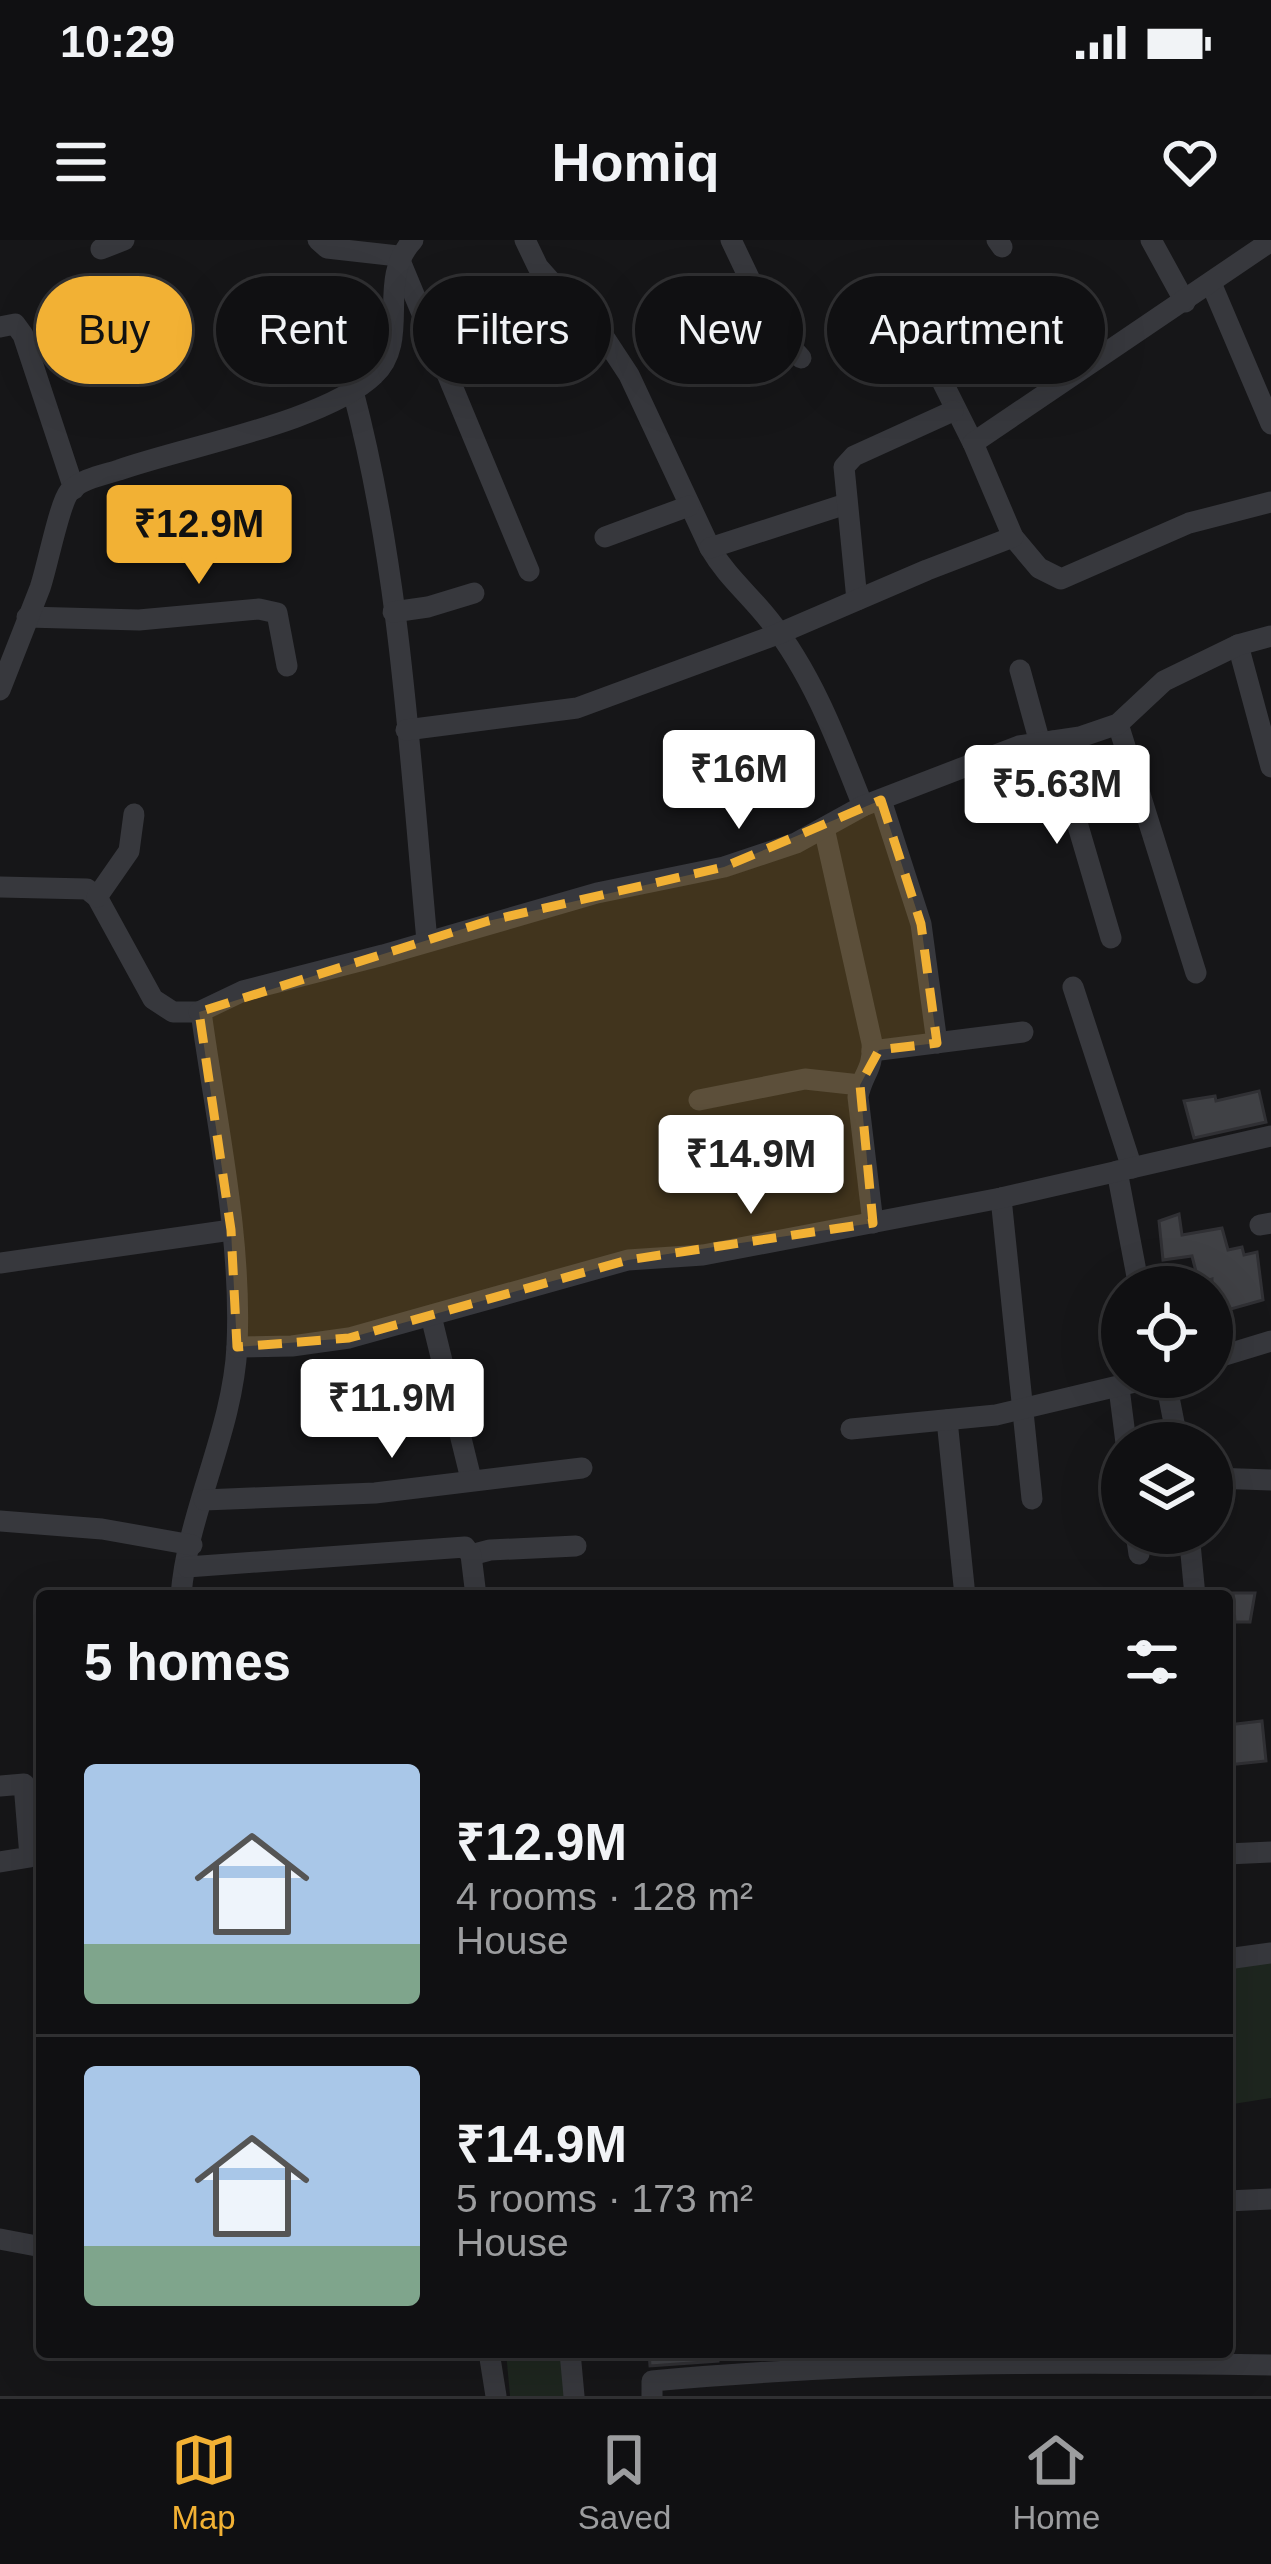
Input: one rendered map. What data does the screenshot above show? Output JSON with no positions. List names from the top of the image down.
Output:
{
  "page": {
    "status": "10:29",
    "header": "Homiq",
    "chip": [
      "Buy",
      "Rent",
      "Filters",
      "New",
      "Apartment"
    ],
    "price": [
      "₹12.9M",
      "₹16M",
      "₹5.63M",
      "₹14.9M",
      "₹11.9M"
    ],
    "heading": "5 homes",
    "list": [
      {
        "name": "₹12.9M",
        "note": "4 rooms · 128 m² · House"
      },
      {
        "name": "₹14.9M",
        "note": "5 rooms · 173 m² · House"
      }
    ],
    "tabs": ["Map", "Saved", "Home"]
  }
}
